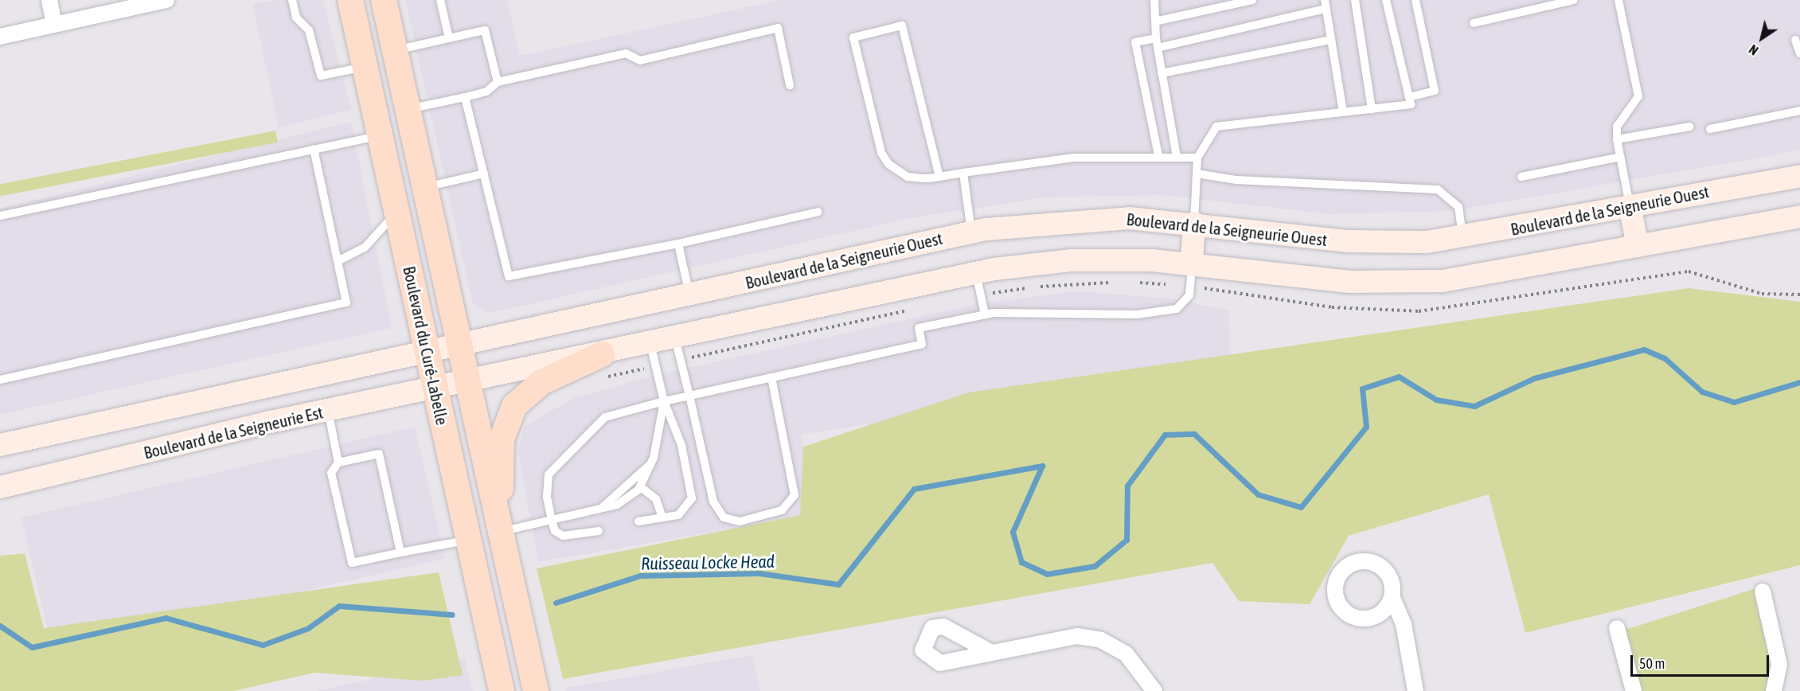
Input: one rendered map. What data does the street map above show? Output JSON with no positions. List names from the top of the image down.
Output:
{
  "streets": {
    "main road": ["Boulevard de la Seigneurie Ouest", "Boulevard du Curé-Labelle", "Boulevard de la Seigneurie Est"]
  },
  "crossings": [
    ["Boulevard de la Seigneurie Ouest", "Boulevard du Curé-Labelle"],
    ["Boulevard du Curé-Labelle", "Boulevard de la Seigneurie Est"]
  ],
  "water": ["Ruisseau Locke Head"],
  "scale_bar": "50 m",
  "north": "bottom left"
}
